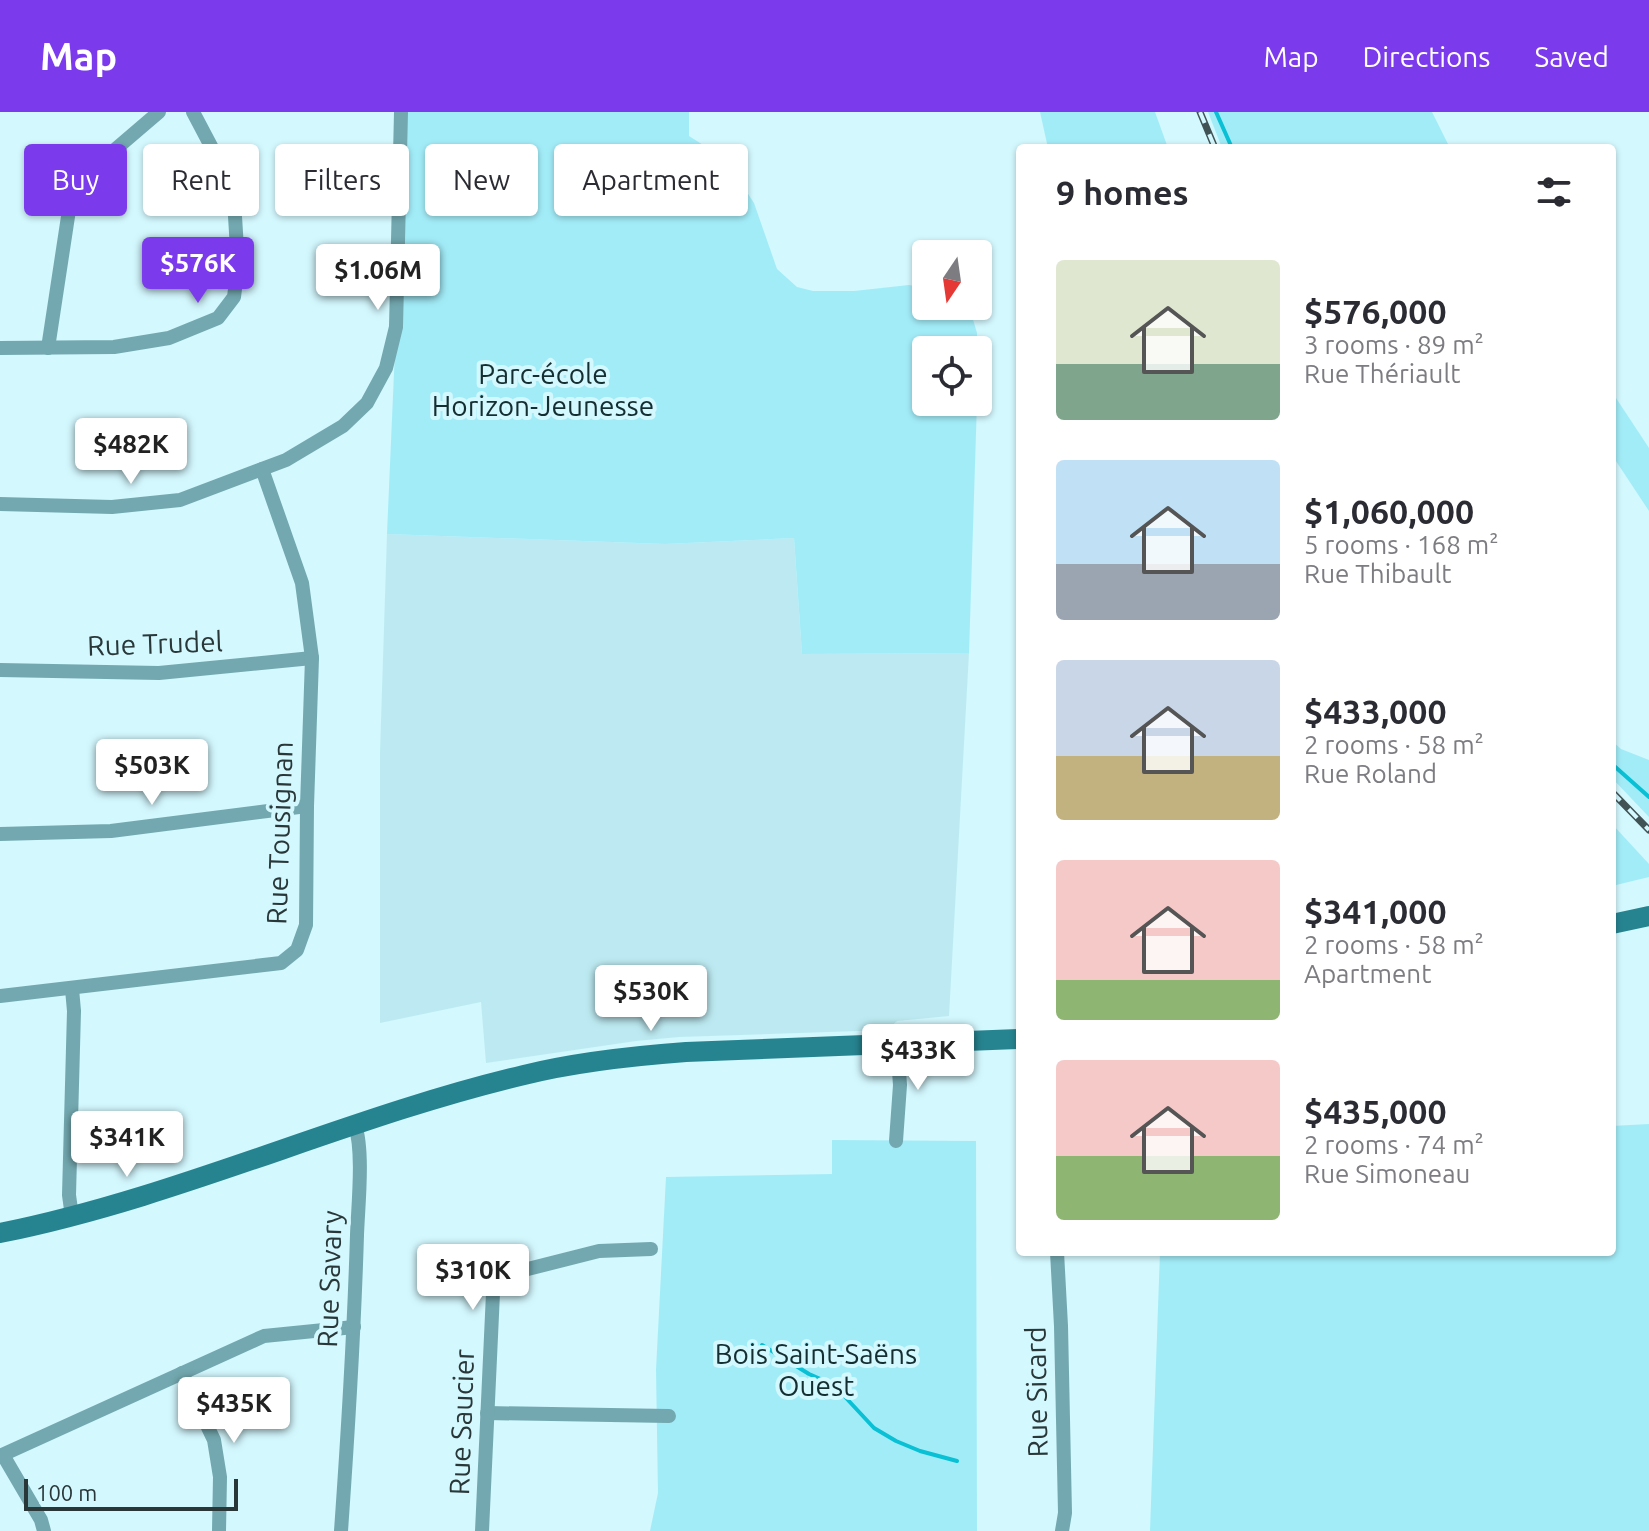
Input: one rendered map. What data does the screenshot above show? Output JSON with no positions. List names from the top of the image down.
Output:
{
  "streets": {
    "street": [
      "Rue Trudel",
      "Rue Tousignan",
      "Rue Savary",
      "Rue Sicard",
      "Rue Saucier"
    ]
  },
  "crossings": [
    ["Rue Trudel", "Rue Tousignan"]
  ],
  "parks": ["Parc-école Horizon-Jeunesse", "Bois Saint-Saëns Ouest"],
  "scale_bar": "100 m",
  "north": "bottom",
  "page": {
    "header": "Map",
    "nav": ["Map", "Directions", "Saved"],
    "chip": [
      "Buy",
      "Rent",
      "Filters",
      "New",
      "Apartment"
    ],
    "heading": "9 homes",
    "price": [
      "$576K",
      "$1.06M",
      "$482K",
      "$503K",
      "$530K",
      "$433K",
      "$341K",
      "$310K",
      "$435K"
    ],
    "list": [
      {
        "name": "$576,000",
        "note": "3 rooms · 89 m² · Rue Thériault"
      },
      {
        "name": "$1,060,000",
        "note": "5 rooms · 168 m² · Rue Thibault"
      },
      {
        "name": "$433,000",
        "note": "2 rooms · 58 m² · Rue Roland"
      },
      {
        "name": "$341,000",
        "note": "2 rooms · 58 m² · Apartment"
      },
      {
        "name": "$435,000",
        "note": "2 rooms · 74 m² · Rue Simoneau"
      }
    ],
    "scale": "100 m"
  }
}
